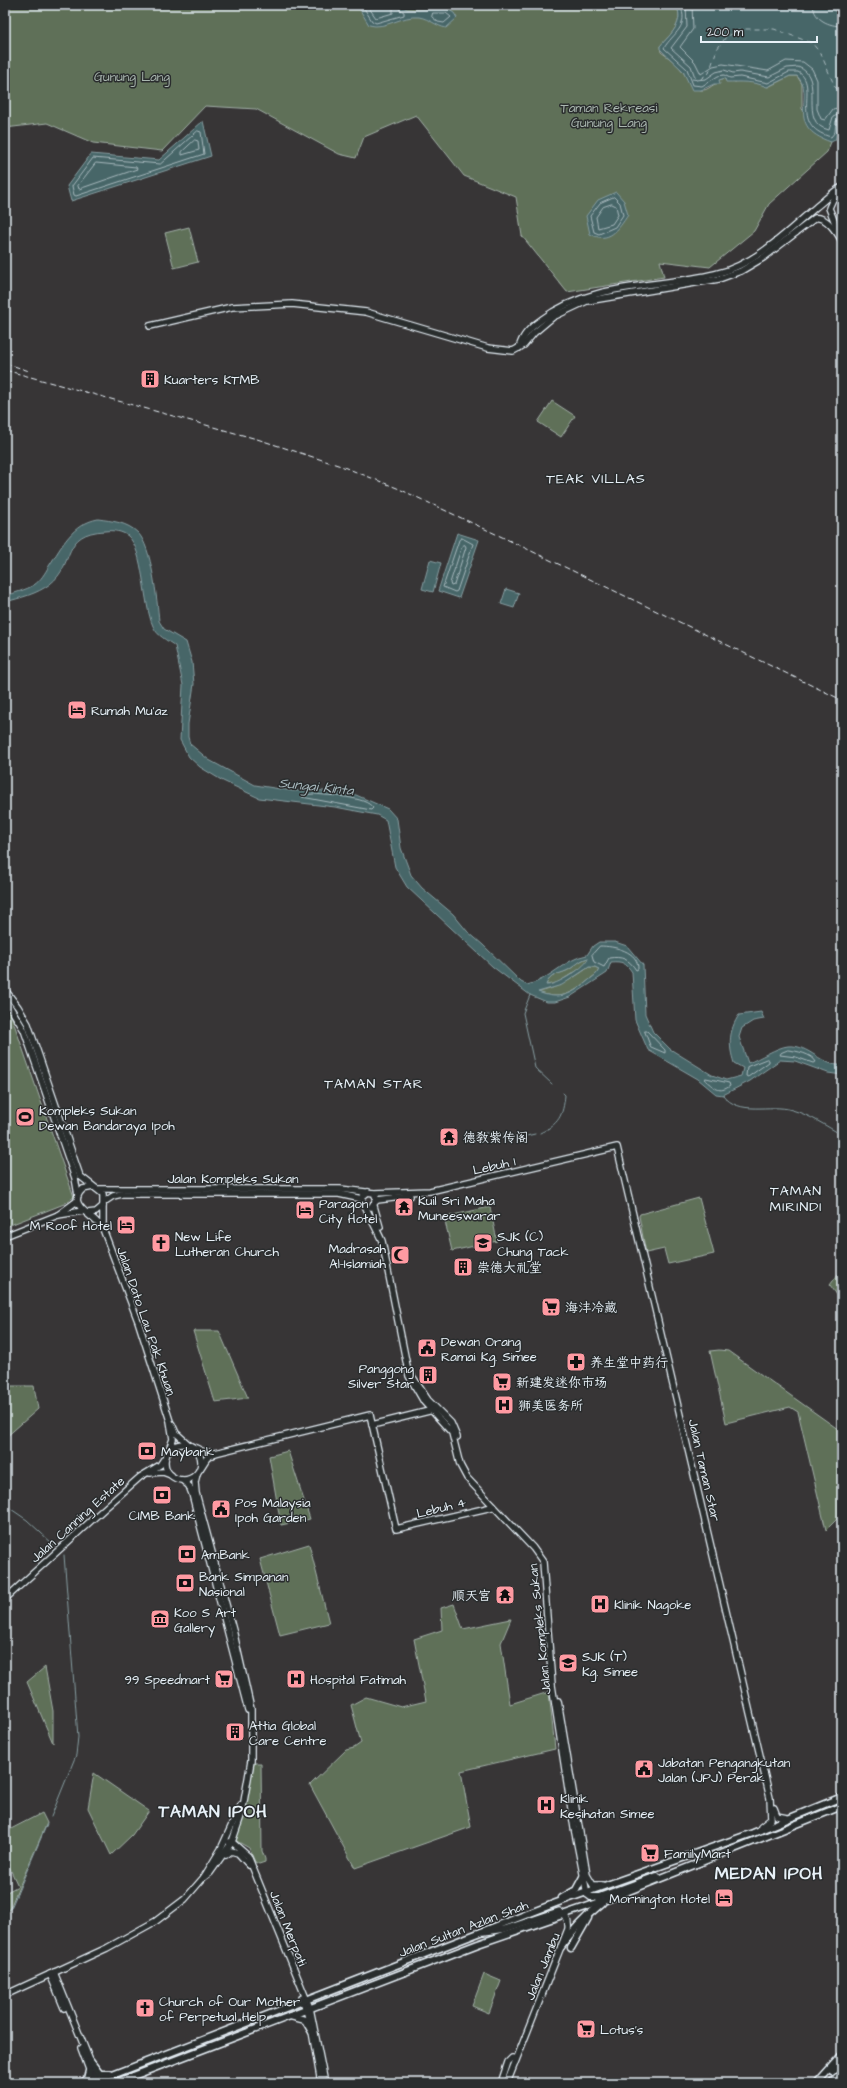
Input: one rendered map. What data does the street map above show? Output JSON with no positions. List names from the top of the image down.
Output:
{
  "streets": {
    "main road": [
      "Lebuh 1",
      "Jalan Kompleks Sukan",
      "Jalan Dato Lau Pak Khuan",
      "Jalan Taman Star",
      "Lebuh 4",
      "Jalan Canning Estate",
      "Jalan Merpati",
      "Jalan Sultan Azlan Shah",
      "Jalan Jambu"
    ]
  },
  "crossings": [
    ["Lebuh 1", "Jalan Kompleks Sukan"],
    ["Lebuh 1", "Jalan Taman Star"],
    ["Jalan Kompleks Sukan", "Lebuh 4"],
    ["Jalan Kompleks Sukan", "Jalan Sultan Azlan Shah"],
    ["Jalan Dato Lau Pak Khuan", "Jalan Canning Estate"],
    ["Jalan Taman Star", "Jalan Sultan Azlan Shah"],
    ["Jalan Merpati", "Jalan Sultan Azlan Shah"],
    ["Jalan Sultan Azlan Shah", "Jalan Jambu"]
  ],
  "districts": [
    "TEAK VILLAS",
    "TAMAN STAR",
    "TAMAN MIRINDI",
    "TAMAN IPOH",
    "MEDAN IPOH"
  ],
  "water": ["Sungai Kinta"],
  "parks": ["Gunung Lang", "Taman Rekreasi Gunung Lang"],
  "places": {
    "building": [
      "Kuarters KTMB",
      "崇德大礼堂",
      "Panggong Silver Star",
      "Attia Global Care Centre"
    ],
    "hotel": [
      "Rumah Mu'az",
      "Paragon City Hotel",
      "M Roof Hotel",
      "Mornington Hotel"
    ],
    "sports": ["Kompleks Sukan Dewan Bandaraya Ipoh"],
    "temple": ["德教紫传阁", "Kuil Sri Maha Muneeswarar", "顺天宫"],
    "church": ["New Life Lutheran Church", "Church of Our Mother of Perpetual Help"],
    "school or university": ["SJK (C) Chung Tack", "SJK (T) Kg. Simee"],
    "mosque": ["Madrasah Al-Islamiah"],
    "supermarket": [
      "海沣冷藏",
      "新建发迷你市场",
      "99 Speedmart",
      "FamilyMart",
      "Lotus's"
    ],
    "public building": ["Dewan Orang Ramai Kg. Simee", "Pos Malaysia Ipoh Garden", "Jabatan Pengangkutan Jalan (JPJ) Perak"],
    "pharmacy": ["养生堂中药行"],
    "hospital": [
      "狮美医务所",
      "Klinik Nagoke",
      "Hospital Fatimah",
      "Klinik Kesihatan Simee"
    ],
    "bank": [
      "Maybank",
      "CIMB Bank",
      "AmBank",
      "Bank Simpanan Nasional"
    ],
    "museum": ["Koo S Art Gallery"]
  },
  "scale_bar": "200 m"
}
